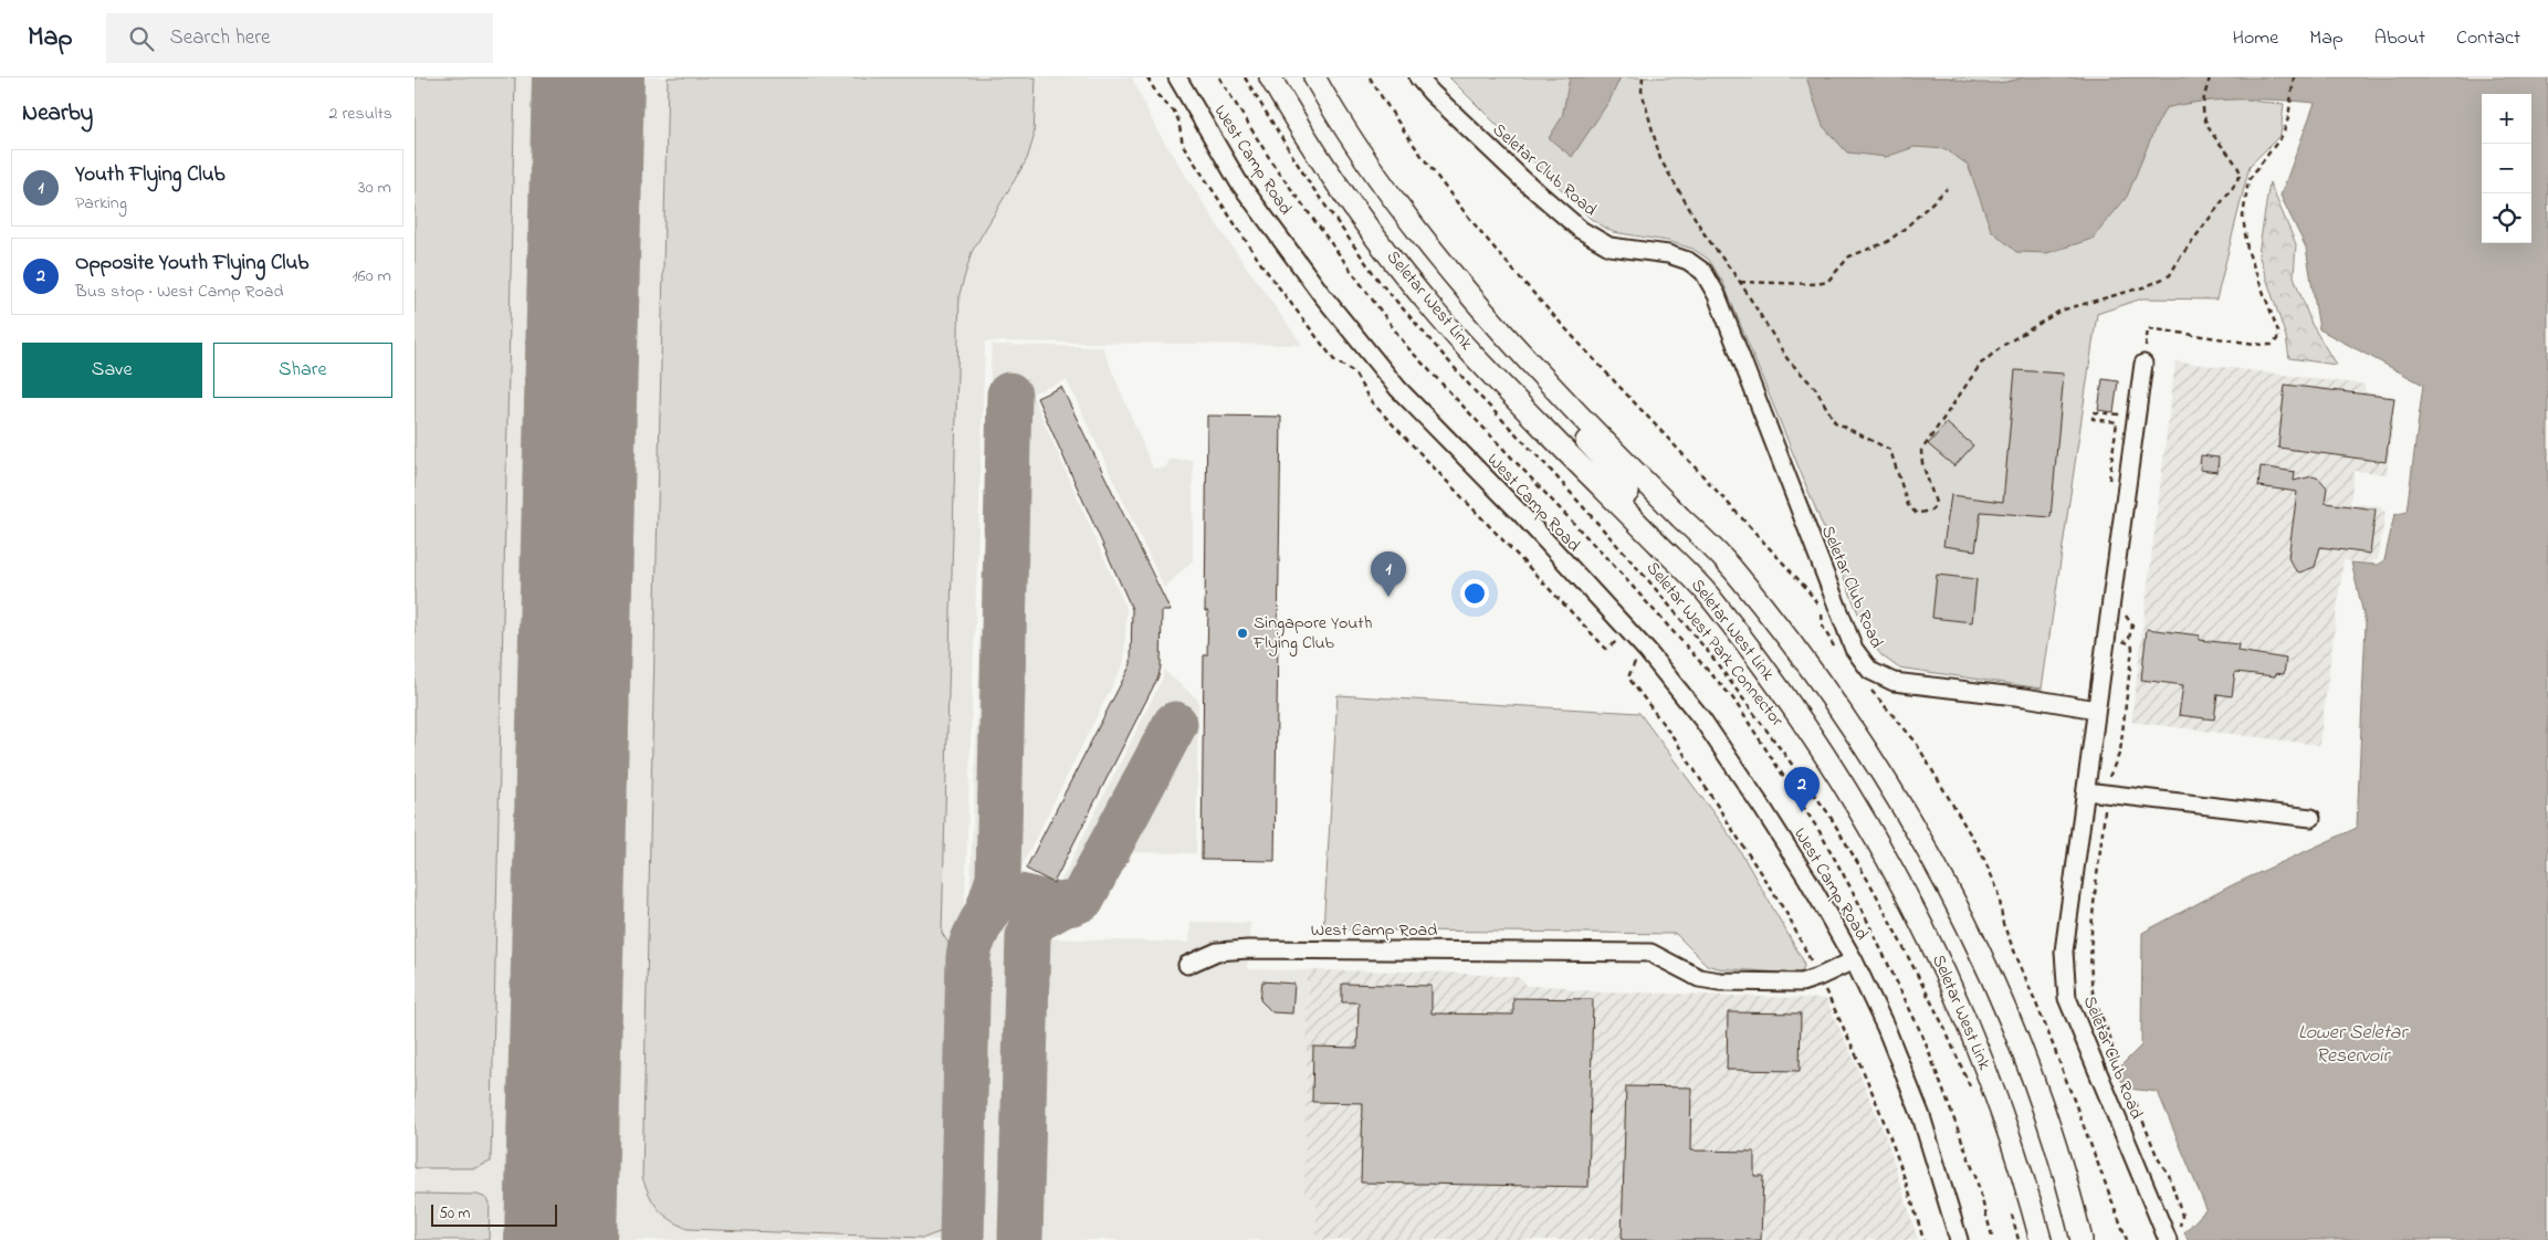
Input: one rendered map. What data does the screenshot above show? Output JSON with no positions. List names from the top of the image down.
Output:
{
  "streets": {
    "main road": ["Seletar West Link"],
    "street": ["West Camp Road", "Seletar Club Road"],
    "path": ["Seletar West Park Connector"]
  },
  "water": ["Lower Seletar Reservoir"],
  "places": ["Singapore Youth Flying Club"],
  "scale_bar": "50 m",
  "page": {
    "header": "Map",
    "search": "Search here",
    "nav": [
      "Home",
      "Map",
      "About",
      "Contact"
    ],
    "heading": ["Nearby", "2 results"],
    "map_buttons": ["+", "−"],
    "list": [
      {
        "mark": "1",
        "name": "Youth Flying Club",
        "note": "Parking",
        "value": "30 m"
      },
      {
        "mark": "2",
        "name": "Opposite Youth Flying Club",
        "note": "Bus stop · West Camp Road",
        "value": "160 m"
      }
    ],
    "buttons": ["Save", "Share"],
    "pins": ["1", "2"],
    "scale": "50 m"
  }
}
